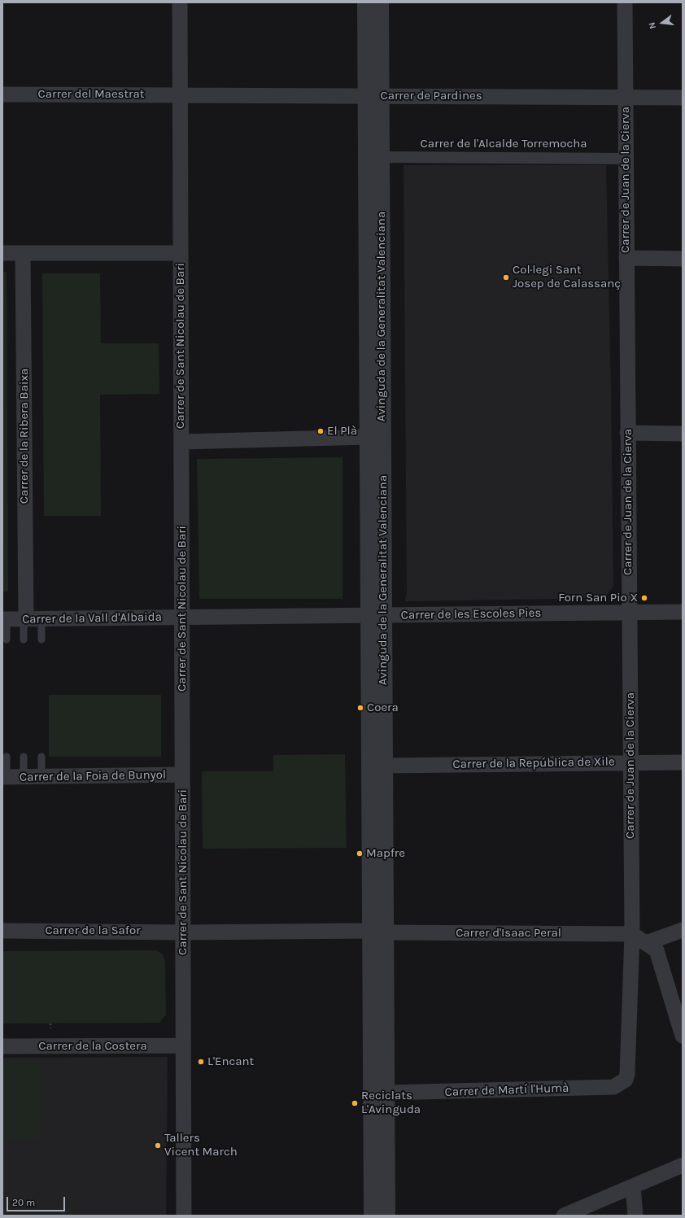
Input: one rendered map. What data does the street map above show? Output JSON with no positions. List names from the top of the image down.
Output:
{
  "streets": {
    "street": [
      "Carrer del Maestrat",
      "Carrer de Pardines",
      "Carrer de l'Alcalde Torremocha",
      "Carrer de Juan de la Cierva",
      "Avinguda de la Generalitat Valenciana",
      "Carrer de Sant Nicolau de Bari",
      "Carrer de la Ribera Baixa",
      "Carrer de les Escoles Pies",
      "Carrer de la Vall d'Albaida",
      "Carrer de la República de Xile",
      "Carrer de la Foia de Bunyol",
      "Carrer de la Safor",
      "Carrer d'Isaac Peral",
      "Carrer de la Costera",
      "Carrer de Martí l'Humà"
    ]
  },
  "crossings": [
    ["Carrer del Maestrat", "Carrer de Pardines"],
    ["Carrer del Maestrat", "Carrer de Sant Nicolau de Bari"],
    ["Carrer de Pardines", "Carrer de Juan de la Cierva"],
    ["Carrer de Pardines", "Avinguda de la Generalitat Valenciana"],
    ["Carrer de Pardines", "Carrer de Sant Nicolau de Bari"],
    ["Carrer de l'Alcalde Torremocha", "Carrer de Juan de la Cierva"],
    ["Carrer de l'Alcalde Torremocha", "Avinguda de la Generalitat Valenciana"],
    ["Carrer de Juan de la Cierva", "Carrer de les Escoles Pies"],
    ["Carrer de Juan de la Cierva", "Carrer de la República de Xile"],
    ["Carrer de Juan de la Cierva", "Carrer d'Isaac Peral"],
    ["Carrer de Juan de la Cierva", "Carrer de Martí l'Humà"],
    ["Avinguda de la Generalitat Valenciana", "Carrer de les Escoles Pies"],
    ["Avinguda de la Generalitat Valenciana", "Carrer de la República de Xile"],
    ["Avinguda de la Generalitat Valenciana", "Carrer d'Isaac Peral"],
    ["Avinguda de la Generalitat Valenciana", "Carrer de Martí l'Humà"],
    ["Carrer de Sant Nicolau de Bari", "Carrer de les Escoles Pies"],
    ["Carrer de Sant Nicolau de Bari", "Carrer de la Vall d'Albaida"],
    ["Carrer de Sant Nicolau de Bari", "Carrer de la Foia de Bunyol"],
    ["Carrer de Sant Nicolau de Bari", "Carrer de la Safor"],
    ["Carrer de Sant Nicolau de Bari", "Carrer d'Isaac Peral"],
    ["Carrer de Sant Nicolau de Bari", "Carrer de la Costera"],
    ["Carrer de la Ribera Baixa", "Carrer de la Vall d'Albaida"],
    ["Carrer de les Escoles Pies", "Carrer de la Vall d'Albaida"],
    ["Carrer de la Safor", "Carrer d'Isaac Peral"]
  ],
  "places": [
    "Col·legi Sant Josep de Calassanç",
    "El Plà",
    "Forn San Pio X",
    "Coera",
    "Mapfre",
    "L'Encant",
    "Reciclats L'Avinguda",
    "Tallers Vicent March"
  ],
  "scale_bar": "20 m",
  "north": "left"
}
